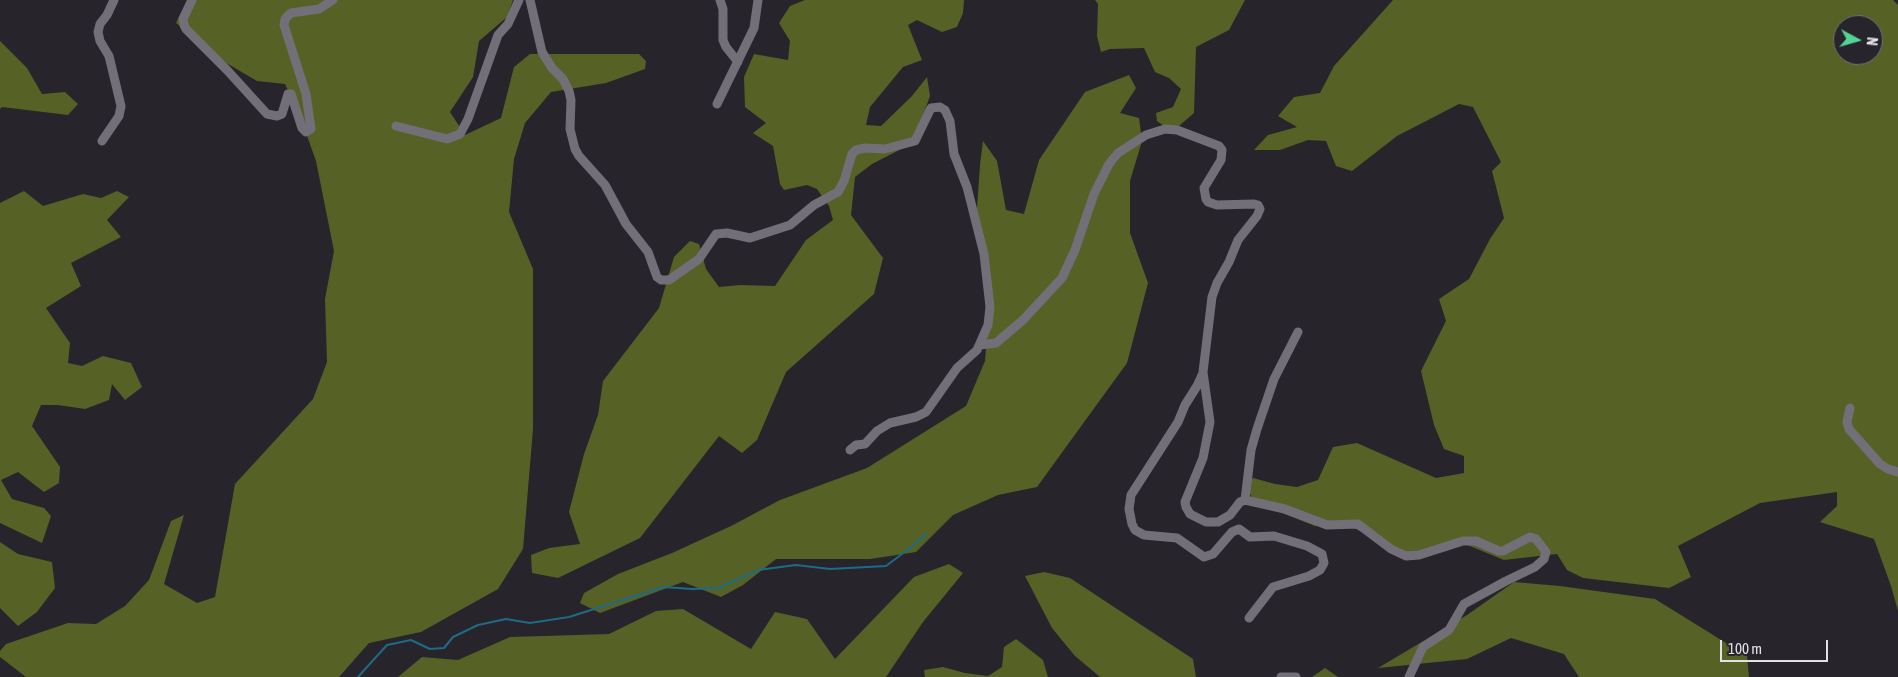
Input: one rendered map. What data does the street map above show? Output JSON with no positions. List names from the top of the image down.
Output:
{
  "scale_bar": "100 m",
  "north": "right"
}
